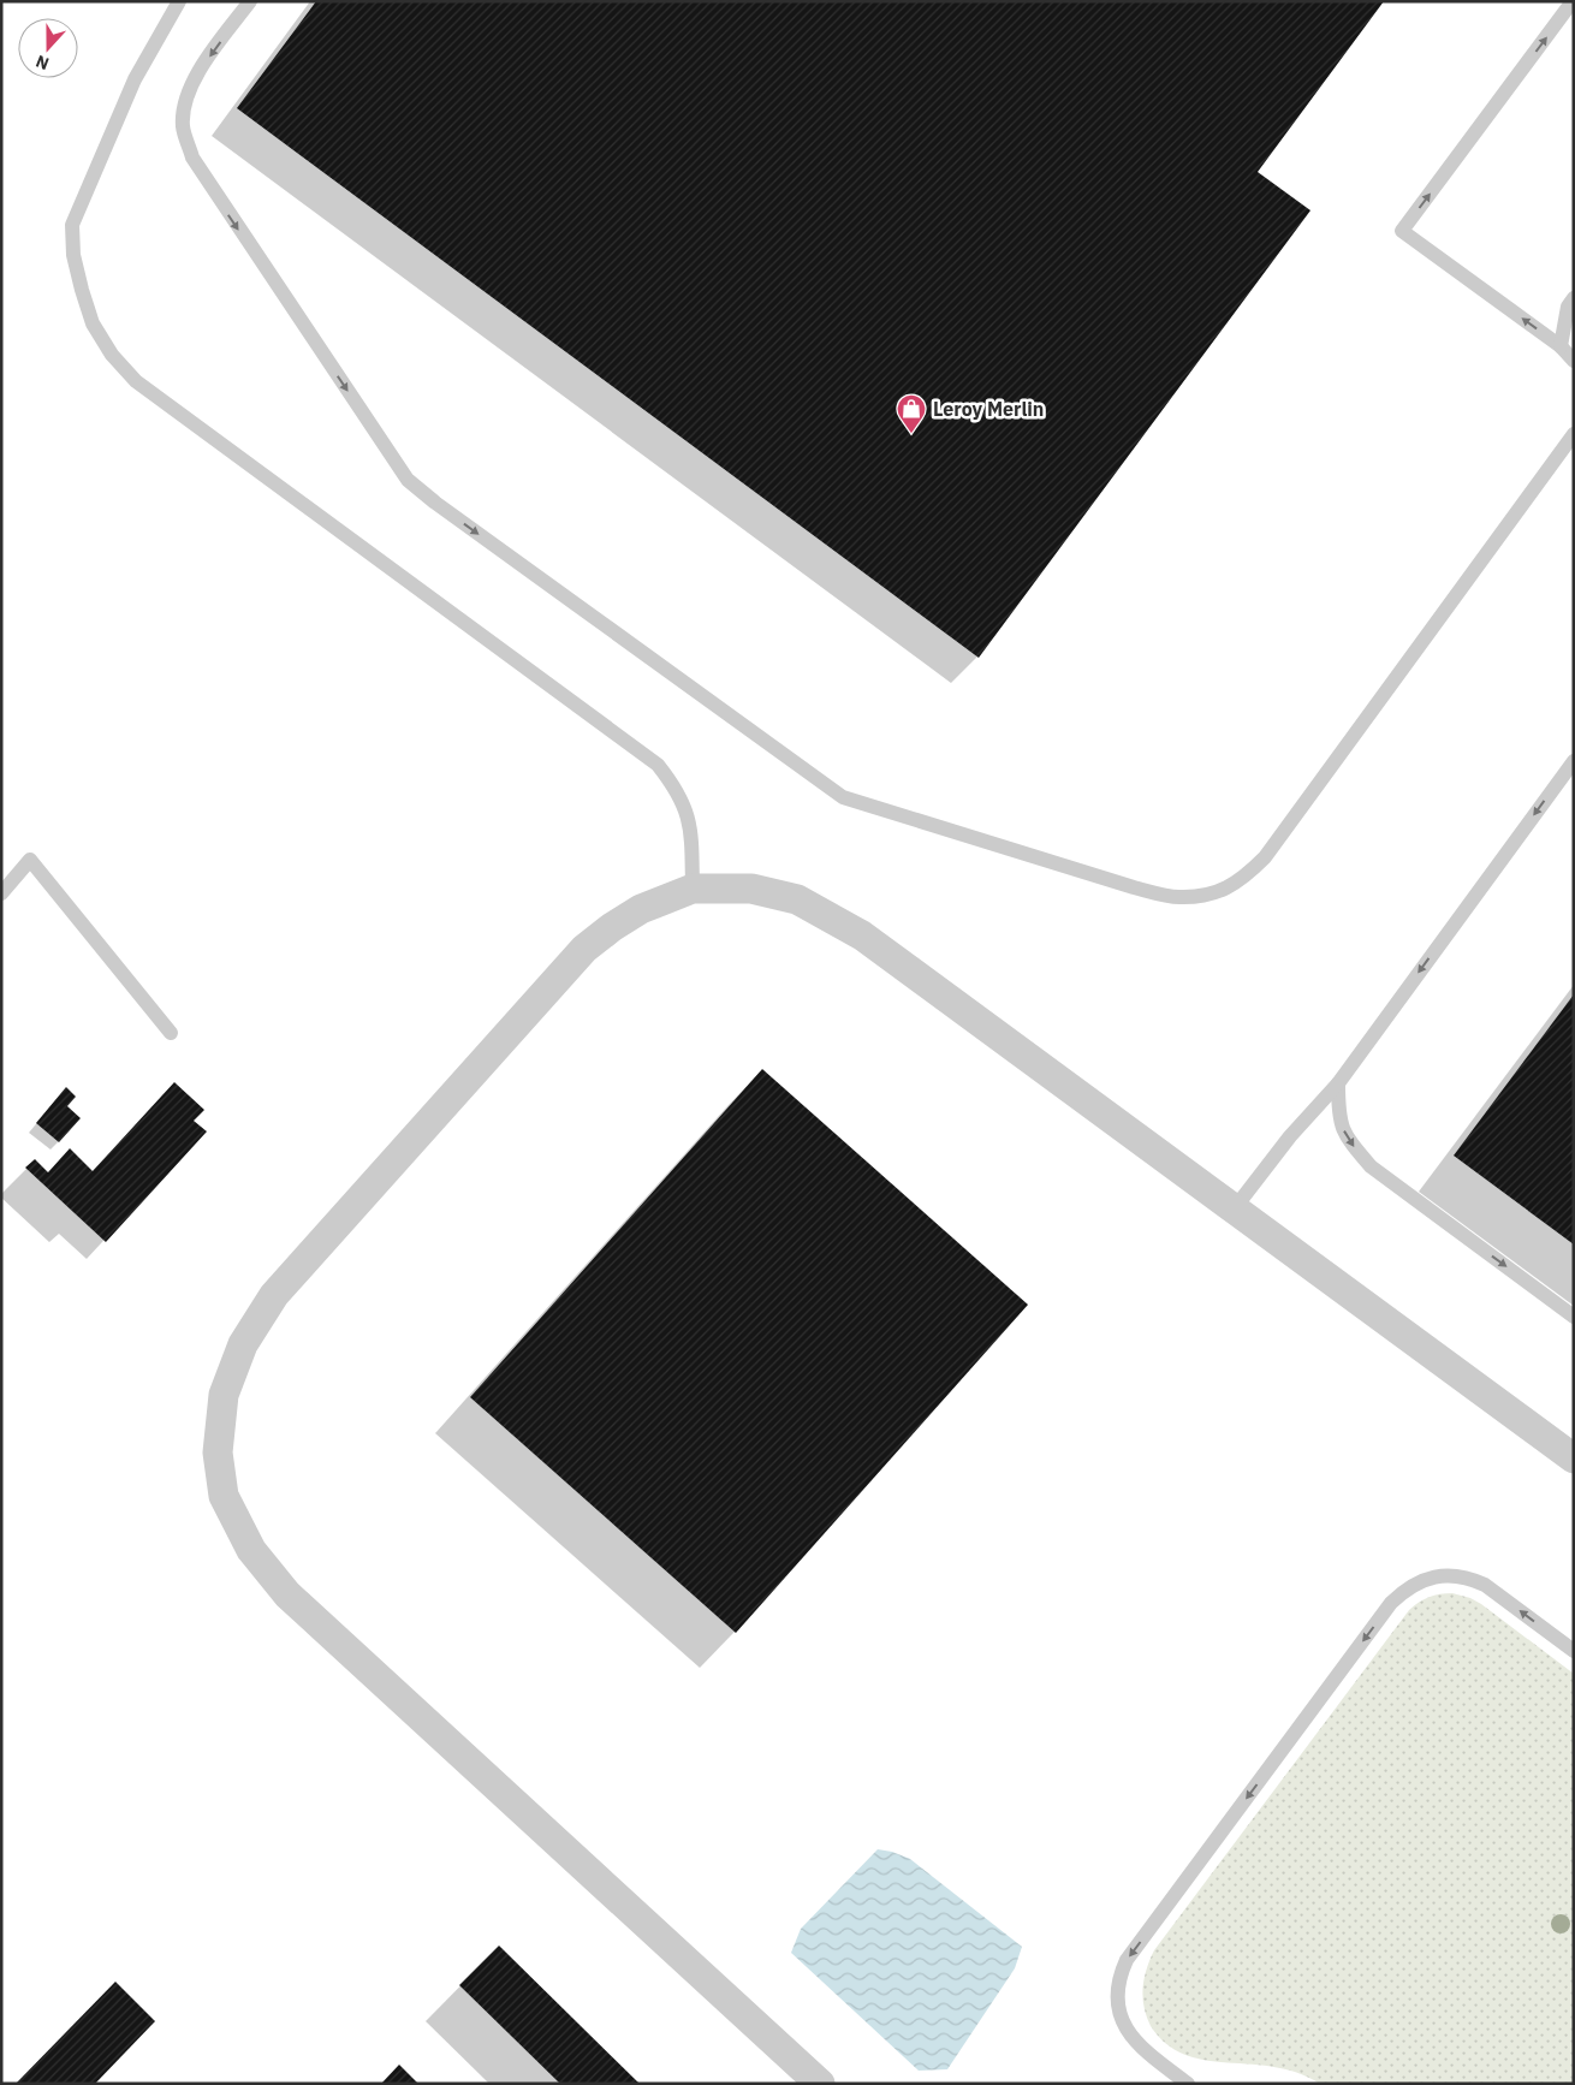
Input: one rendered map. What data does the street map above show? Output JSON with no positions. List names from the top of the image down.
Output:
{
  "places": {
    "shop": ["Leroy Merlin"]
  },
  "north": "bottom"
}
